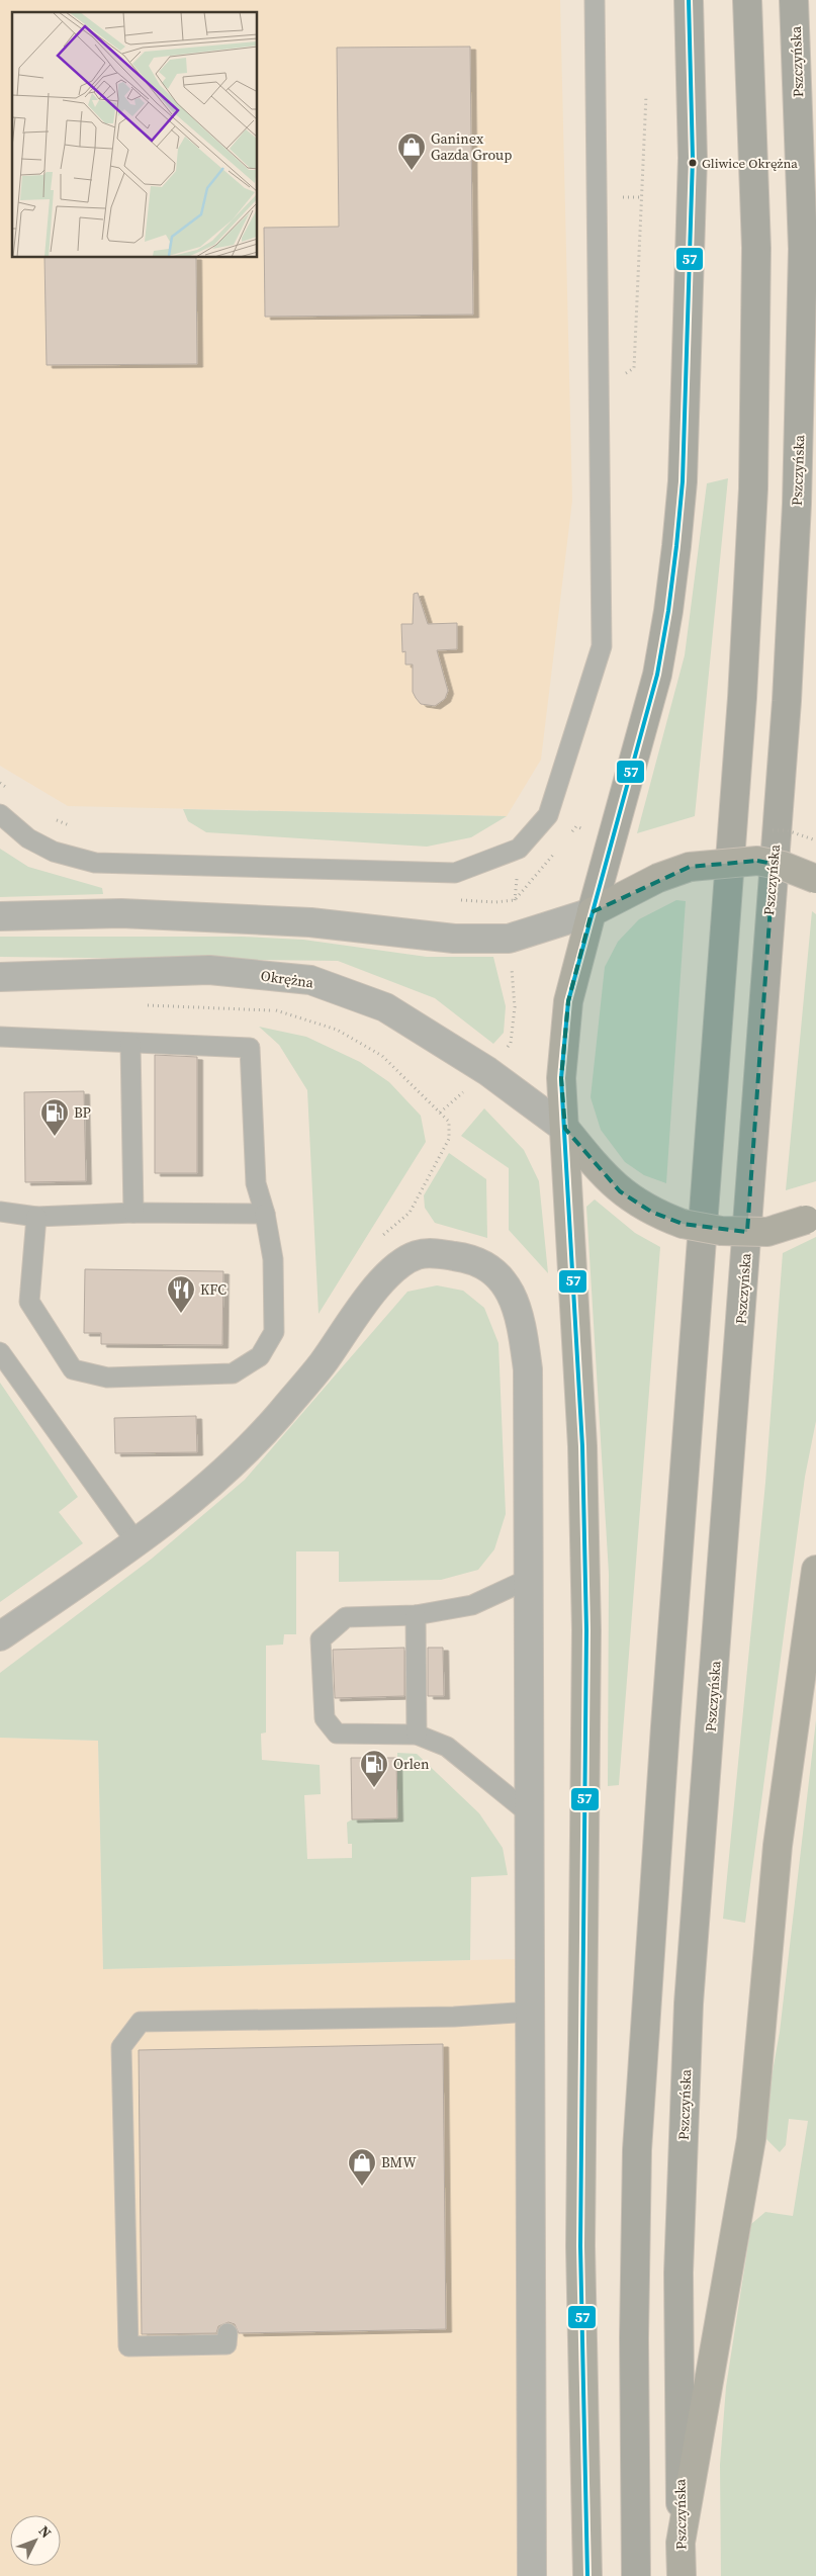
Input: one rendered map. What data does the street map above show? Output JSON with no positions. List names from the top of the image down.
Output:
{
  "streets": {
    "main road": ["Pszczyńska"],
    "street": ["Okrężna"]
  },
  "places": {
    "other": ["Gliwice Okrężna"],
    "shop": ["Ganinex Gazda Group", "BMW"],
    "fuel station": ["BP", "Orlen"],
    "restaurant": ["KFC"]
  },
  "lines": ["transit line 57"],
  "north": "top right"
}
